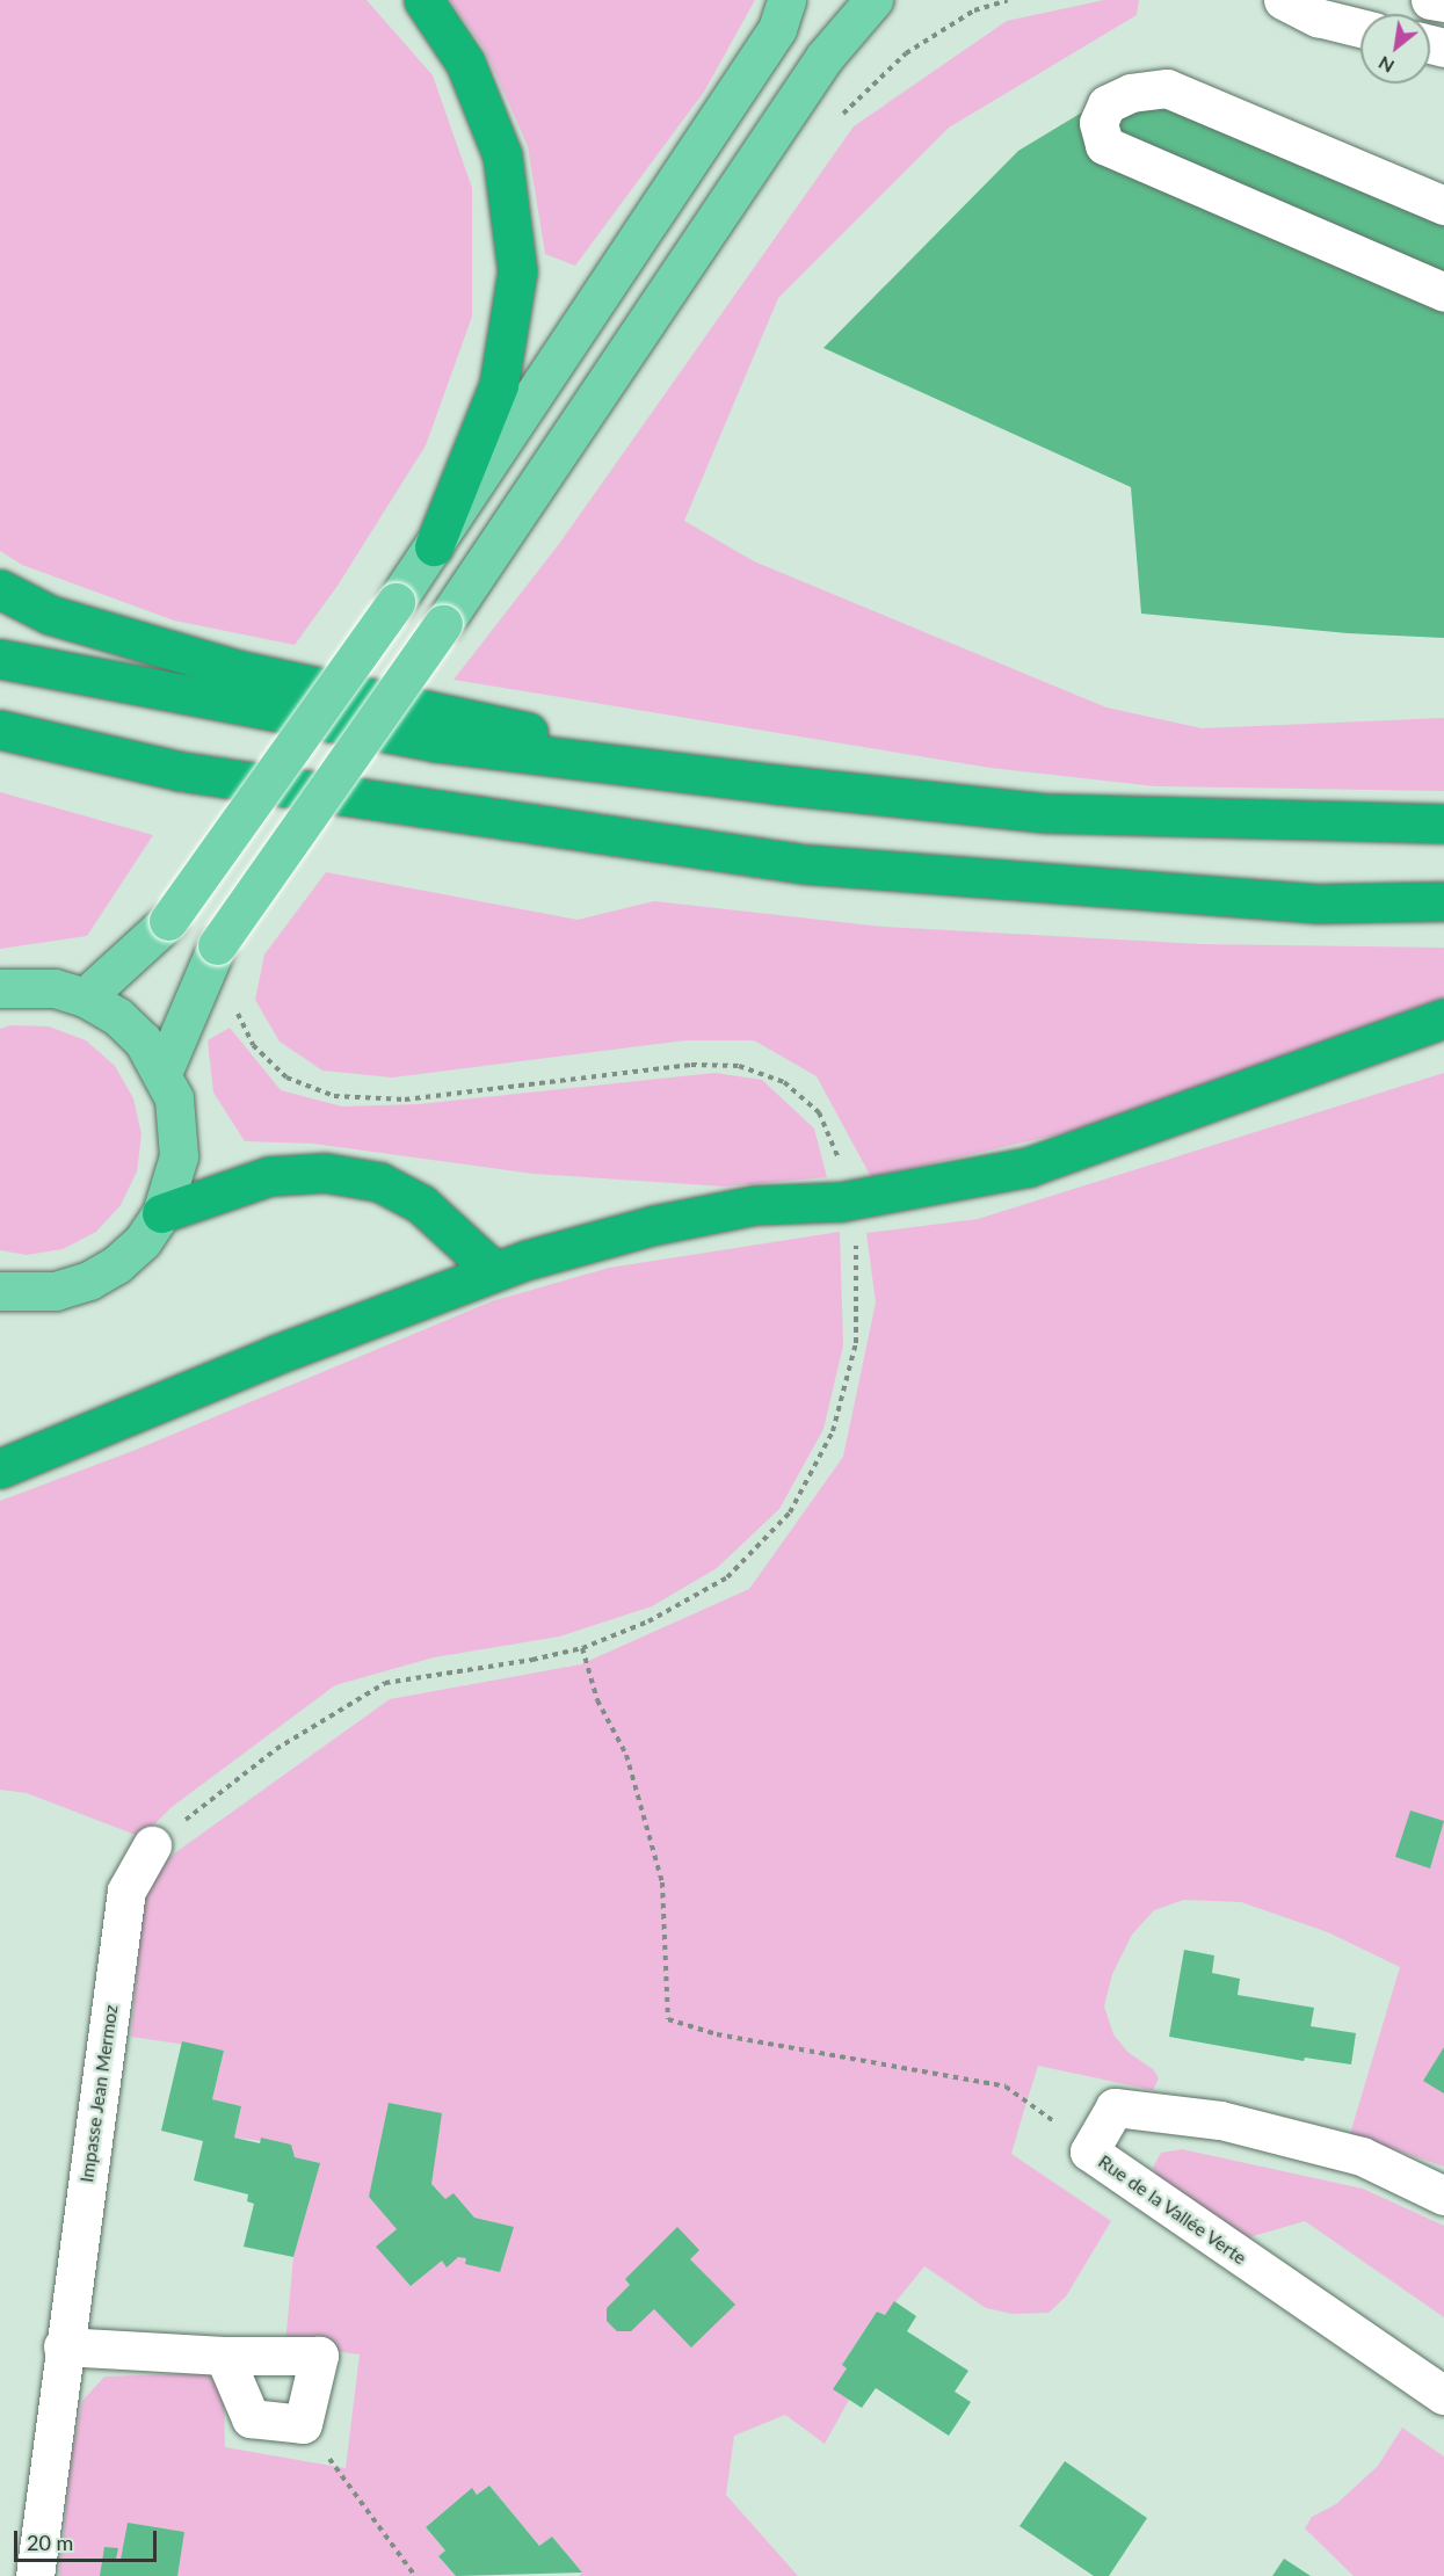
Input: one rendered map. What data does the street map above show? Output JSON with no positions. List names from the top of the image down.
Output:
{
  "streets": {
    "street": ["Impasse Jean Mermoz", "Rue de la Vallée Verte"]
  },
  "scale_bar": "20 m",
  "north": "bottom left"
}
